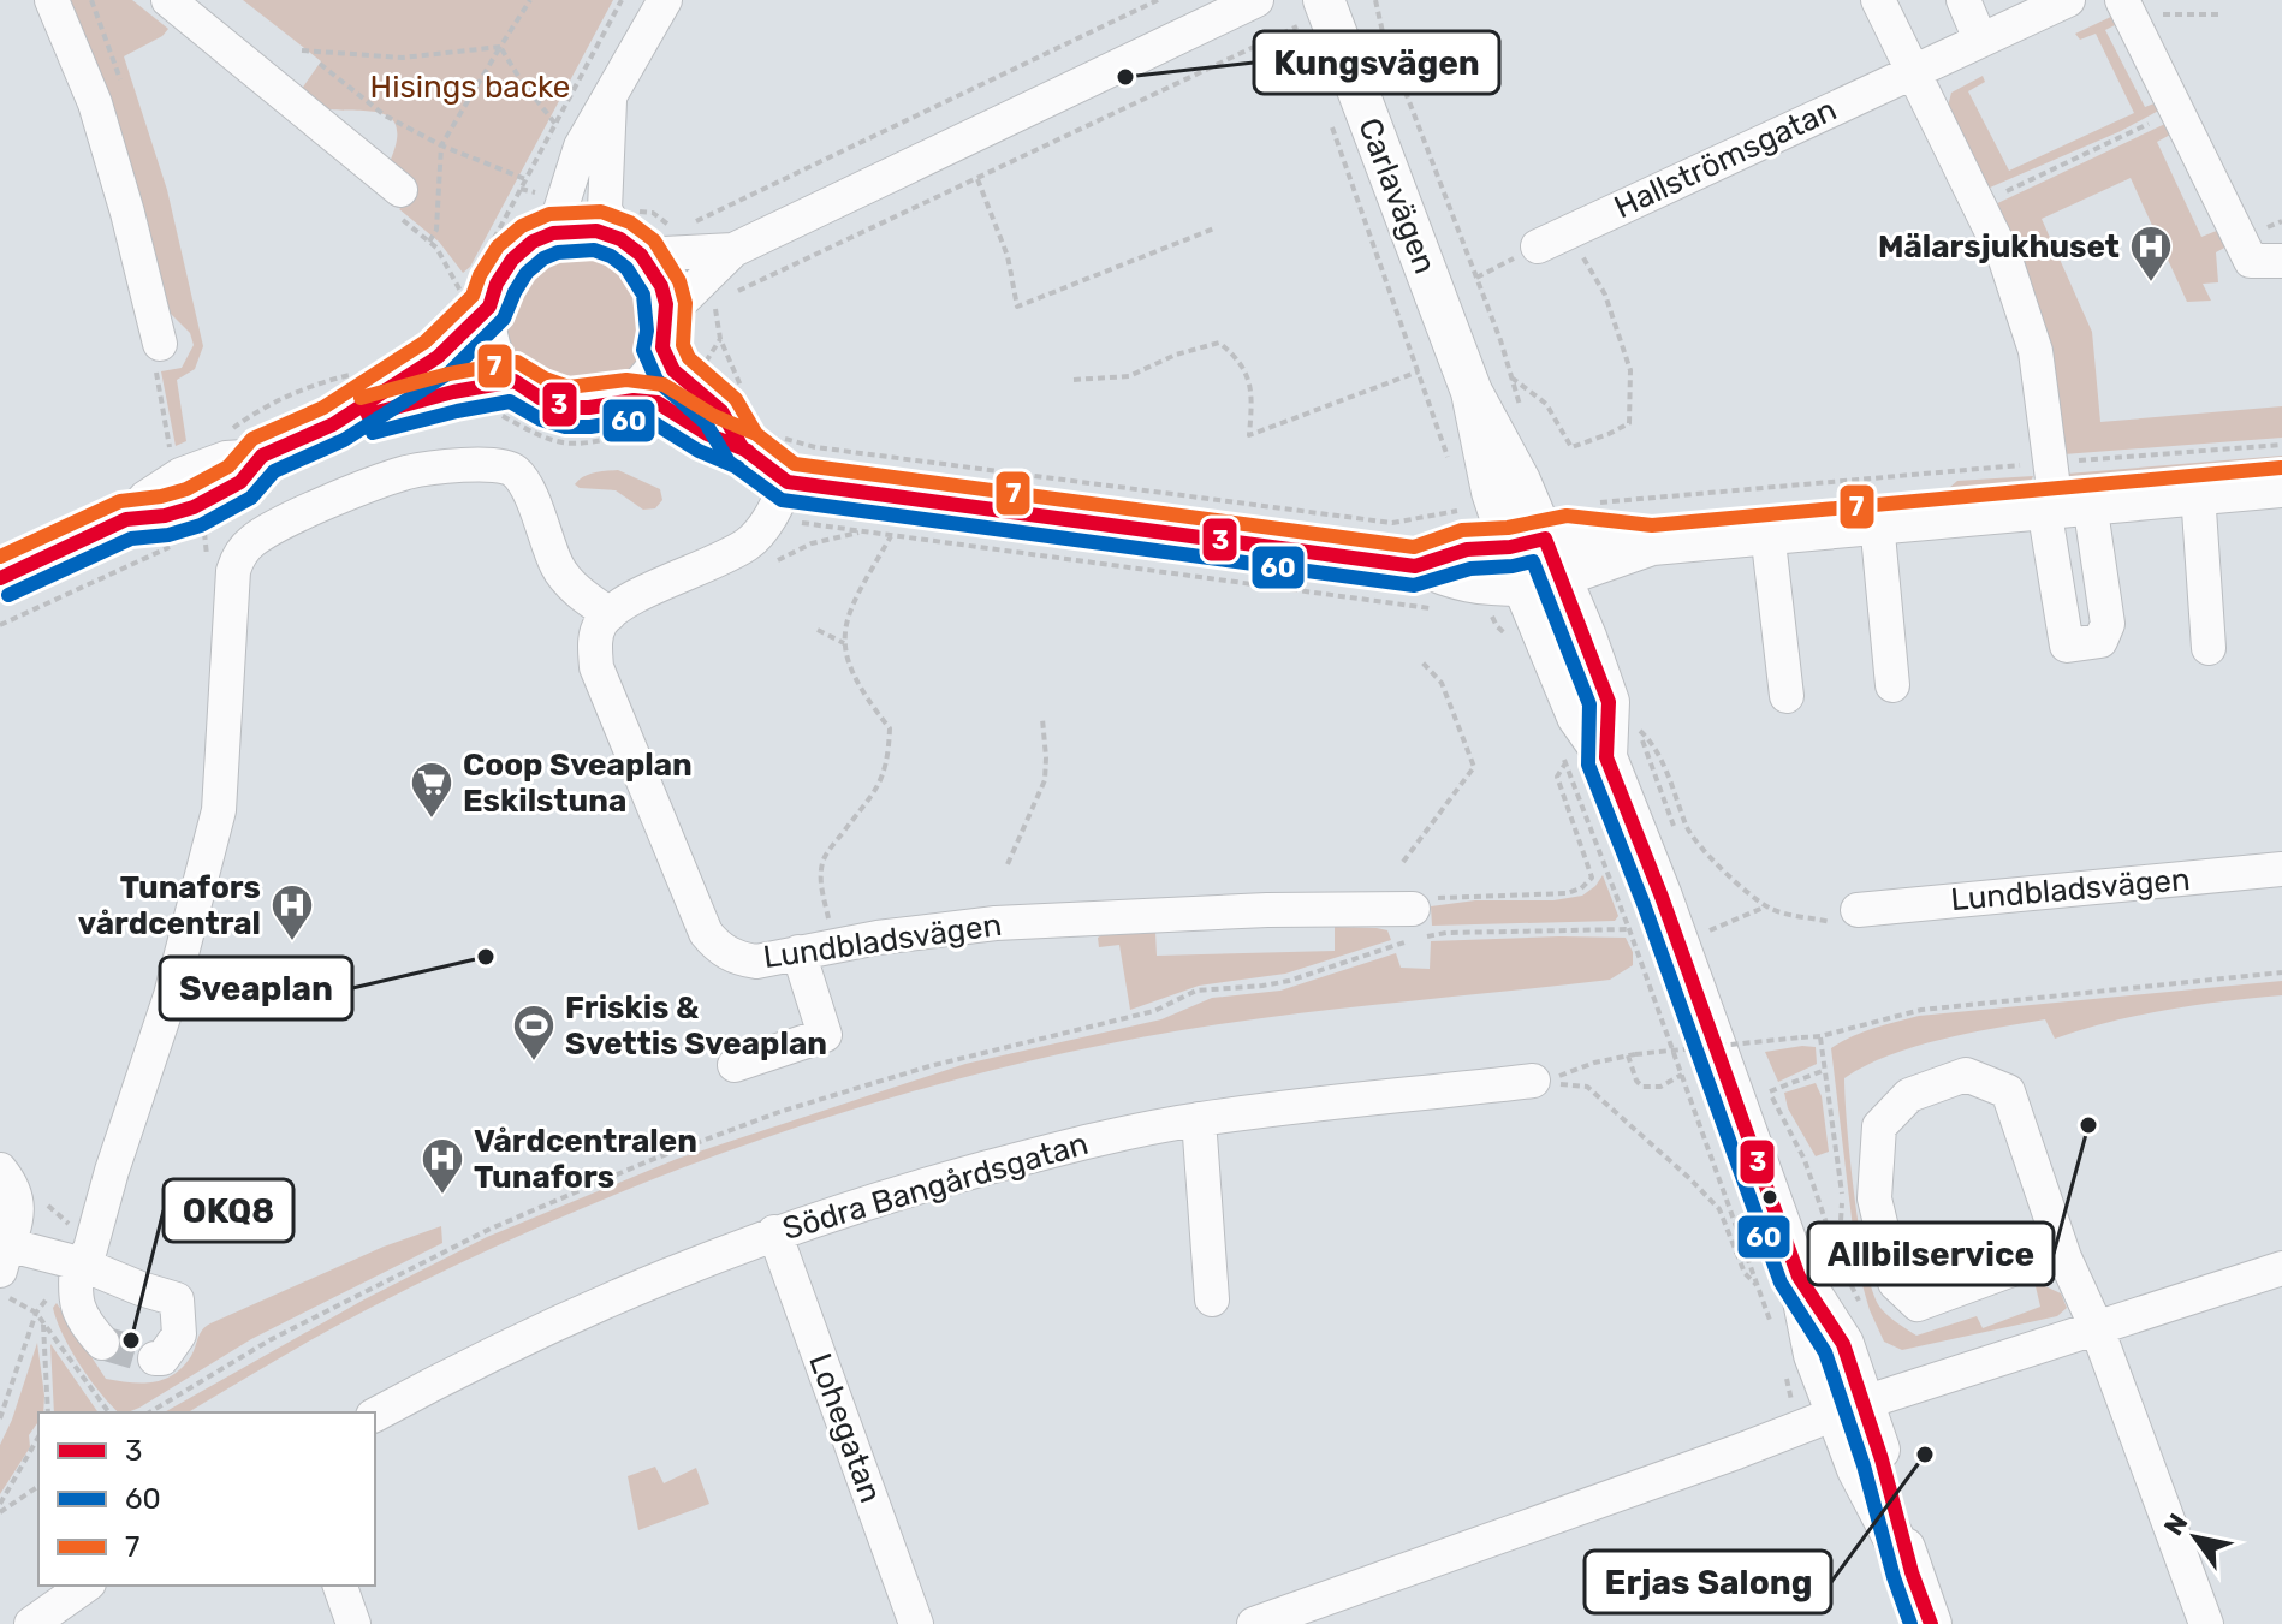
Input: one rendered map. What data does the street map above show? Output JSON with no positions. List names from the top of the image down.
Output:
{
  "streets": {
    "main road": ["Carlavägen"],
    "street": [
      "Hallströmsgatan",
      "Lundbladsvägen",
      "Södra Bangårdsgatan",
      "Lohegatan"
    ]
  },
  "crossings": [
    ["Södra Bangårdsgatan", "Lohegatan"]
  ],
  "parks": ["Hisings backe"],
  "places": {
    "other": [
      "Kungsvägen",
      "Sveaplan",
      "Allbilservice",
      "OKQ8",
      "Erjas Salong"
    ],
    "hospital": ["Mälarsjukhuset", "Tunafors vårdcentral", "Vårdcentralen Tunafors"],
    "supermarket": ["Coop Sveaplan Eskilstuna"],
    "sports": ["Friskis & Svettis Sveaplan"]
  },
  "lines": ["transit line 7", "transit line 3", "transit line 60"],
  "legend": ["3", "60", "7"],
  "north": "top left"
}
